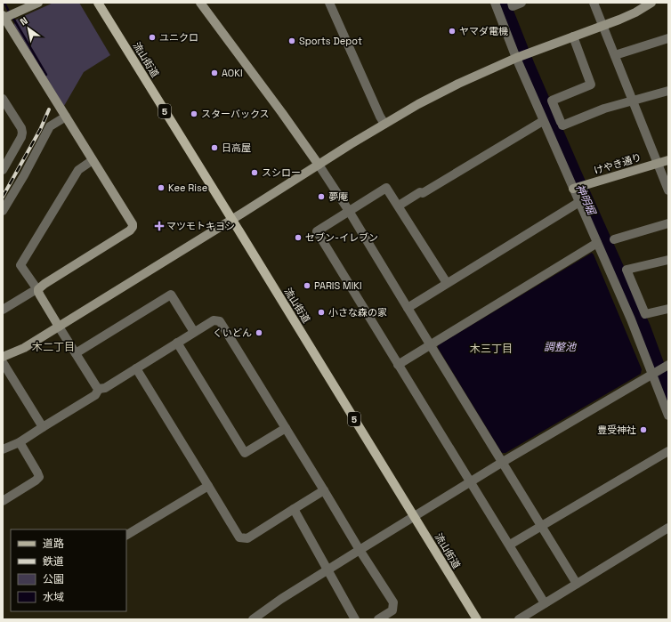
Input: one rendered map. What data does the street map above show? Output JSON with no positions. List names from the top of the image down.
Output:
{
  "streets": {
    "main road": ["流山街道", "5"],
    "street": ["けやき通り"]
  },
  "districts": ["木二丁目", "木三丁目"],
  "water": ["神明堀", "調整池"],
  "places": {
    "other": [
      "ヤマダ電機",
      "ユニクロ",
      "Sports Depot",
      "AOKI",
      "スターバックス",
      "日高屋",
      "スシロー",
      "Kee Rise",
      "夢庵",
      "セブン-イレブン",
      "PARIS MIKI",
      "小さな森の家",
      "くいどん",
      "豊受神社"
    ],
    "health": ["マツモトキヨシ"]
  },
  "legend": [
    "道路",
    "鉄道",
    "公園",
    "水域"
  ],
  "north": "top left"
}
